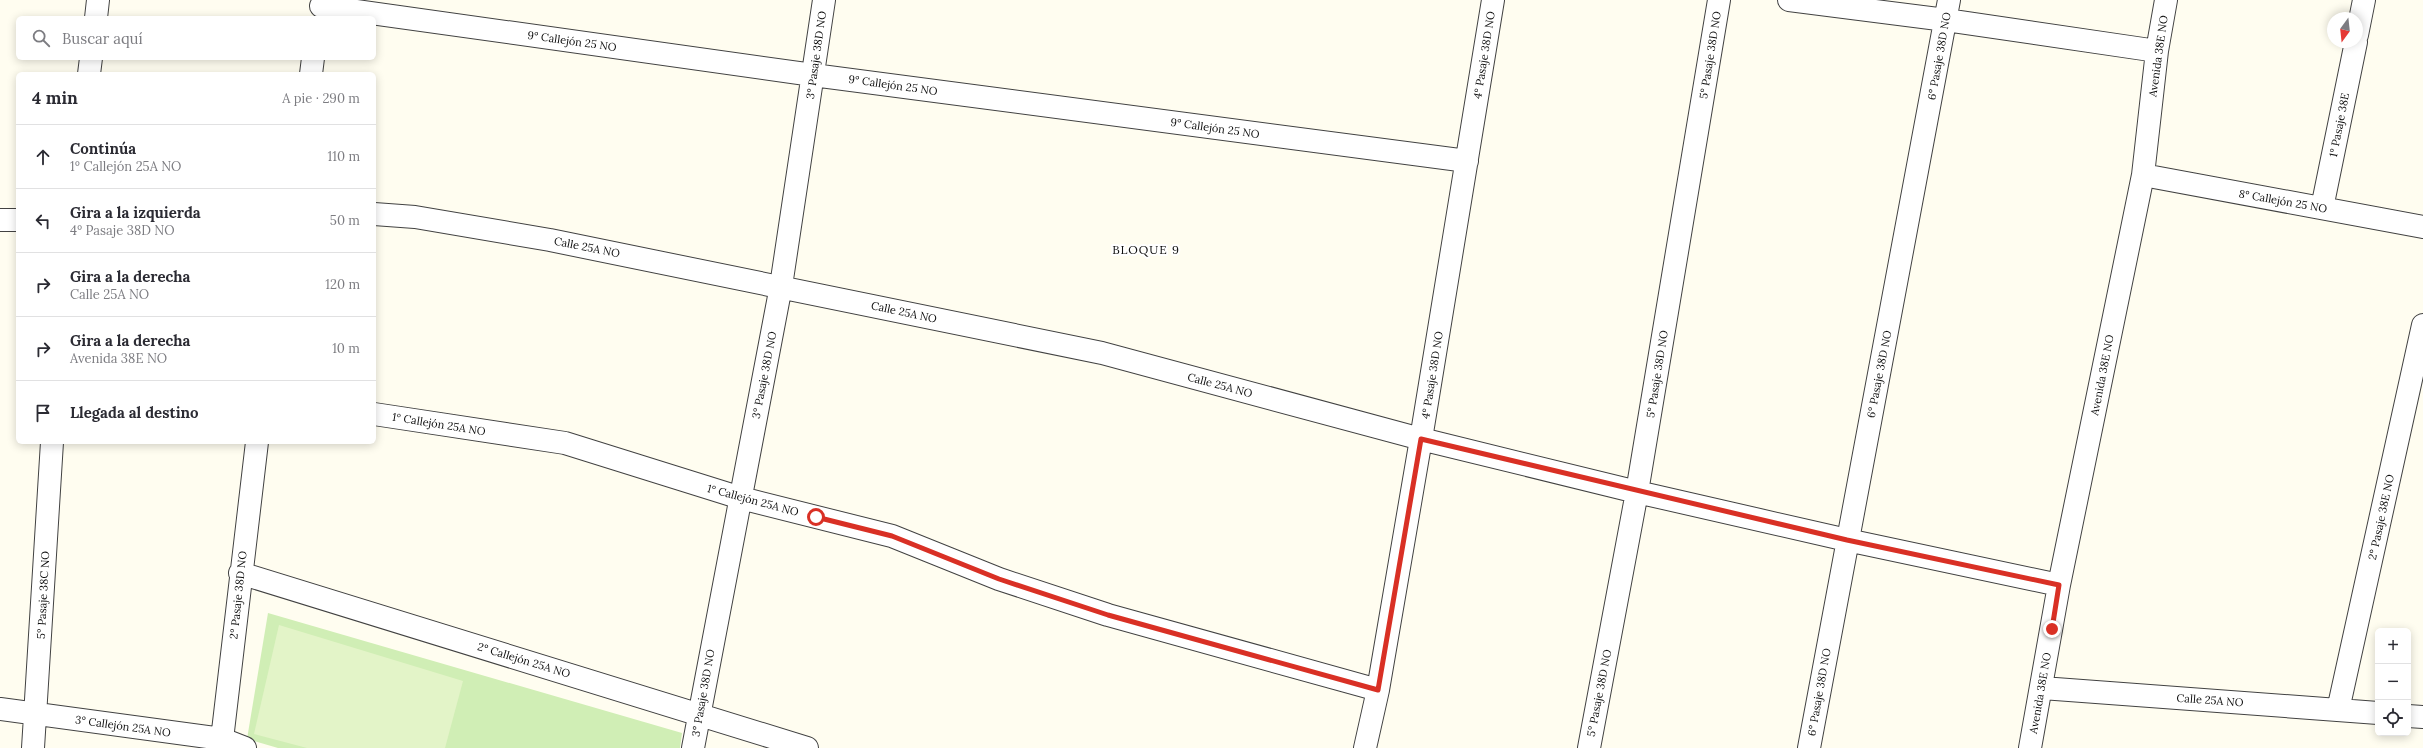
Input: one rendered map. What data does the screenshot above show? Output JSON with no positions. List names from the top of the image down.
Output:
{
  "streets": {
    "street": [
      "9° Callejón 25 NO",
      "3° Pasaje 38D NO",
      "4° Pasaje 38D NO",
      "5° Pasaje 38D NO",
      "6° Pasaje 38D NO",
      "Avenida 38E NO",
      "1° Pasaje 38E",
      "8° Callejón 25 NO",
      "Calle 25A NO",
      "1° Callejón 25A NO",
      "2° Pasaje 38E NO",
      "5° Pasaje 38C NO",
      "2° Pasaje 38D NO",
      "2° Callejón 25A NO",
      "3° Callejón 25A NO"
    ]
  },
  "crossings": [
    ["9° Callejón 25 NO", "3° Pasaje 38D NO"],
    ["9° Callejón 25 NO", "4° Pasaje 38D NO"],
    ["3° Pasaje 38D NO", "Calle 25A NO"],
    ["3° Pasaje 38D NO", "1° Callejón 25A NO"],
    ["3° Pasaje 38D NO", "2° Callejón 25A NO"],
    ["4° Pasaje 38D NO", "Calle 25A NO"],
    ["4° Pasaje 38D NO", "1° Callejón 25A NO"],
    ["5° Pasaje 38D NO", "Calle 25A NO"],
    ["6° Pasaje 38D NO", "Calle 25A NO"],
    ["Avenida 38E NO", "8° Callejón 25 NO"],
    ["Avenida 38E NO", "Calle 25A NO"],
    ["1° Pasaje 38E", "8° Callejón 25 NO"],
    ["Calle 25A NO", "2° Pasaje 38E NO"],
    ["5° Pasaje 38C NO", "3° Callejón 25A NO"],
    ["2° Pasaje 38D NO", "2° Callejón 25A NO"],
    ["2° Pasaje 38D NO", "3° Callejón 25A NO"]
  ],
  "districts": ["BLOQUE 9"],
  "north": "bottom",
  "page": {
    "search": "Buscar aquí",
    "heading": ["4 min", "A pie · 290 m"],
    "list": [
      ["Continúa", "1° Callejón 25A NO", "110 m"],
      ["Gira a la izquierda", "4° Pasaje 38D NO", "50 m"],
      ["Gira a la derecha", "Calle 25A NO", "120 m"],
      ["Gira a la derecha", "Avenida 38E NO", "10 m"],
      "Llegada al destino"
    ],
    "map_buttons": ["+", "−"]
  }
}
